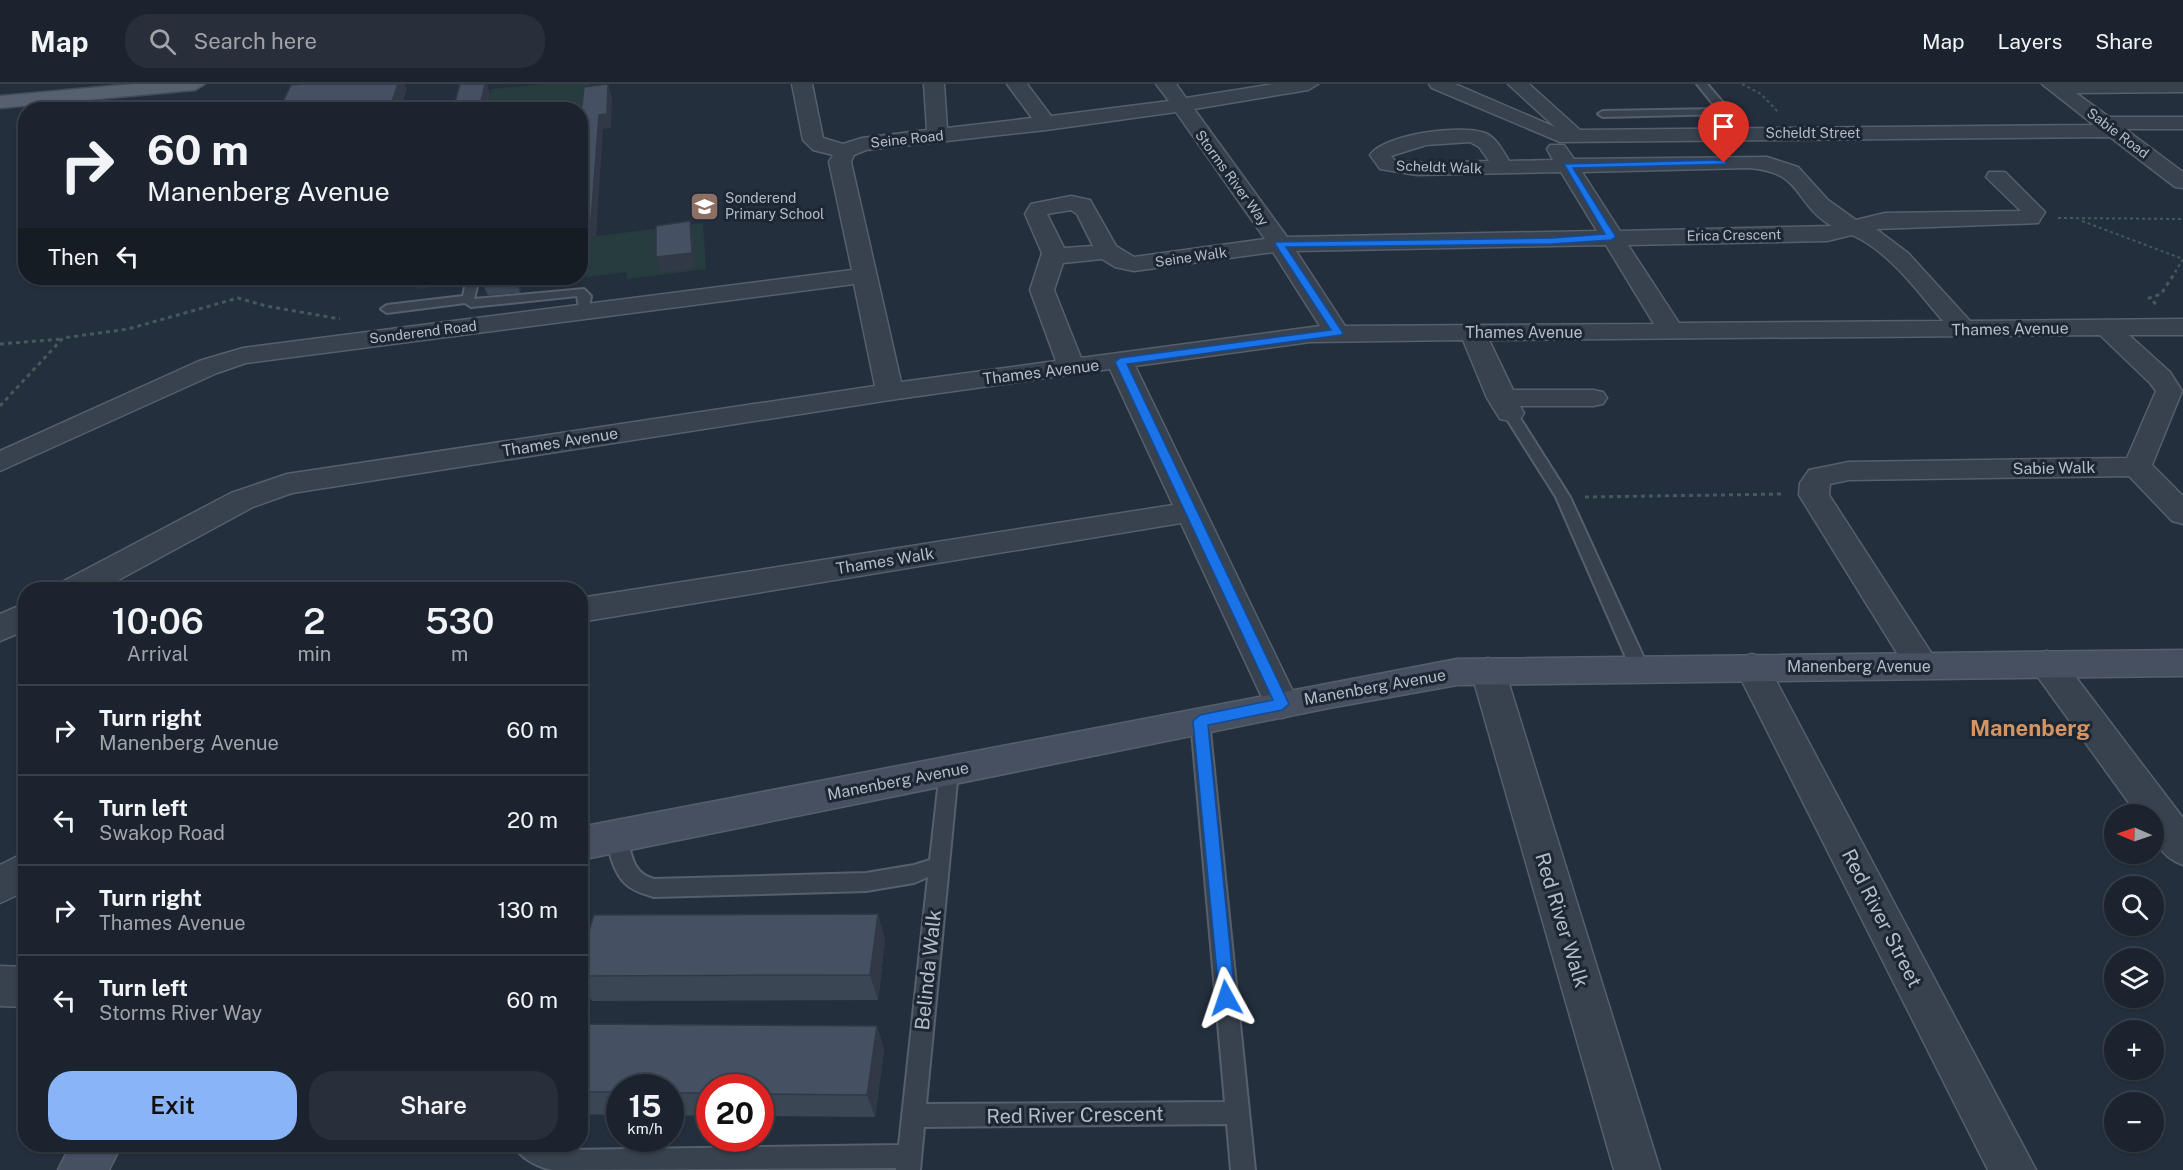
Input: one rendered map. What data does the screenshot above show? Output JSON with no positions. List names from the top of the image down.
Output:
{
  "streets": {
    "street": [
      "Scheldt Street",
      "Sabie Road",
      "Seine Road",
      "Scheldt Walk",
      "Storms River Way",
      "Erica Crescent",
      "Seine Walk",
      "Thames Avenue",
      "Sonderend Road",
      "Sabie Walk",
      "Thames Walk",
      "Manenberg Avenue",
      "Red River Street",
      "Red River Walk"
    ],
    "lane": ["Belinda Walk", "Red River Crescent"]
  },
  "crossings": [
    ["Scheldt Street", "Sabie Road"],
    ["Seine Road", "Storms River Way"],
    ["Storms River Way", "Erica Crescent"],
    ["Storms River Way", "Seine Walk"],
    ["Storms River Way", "Thames Avenue"],
    ["Erica Crescent", "Seine Walk"],
    ["Manenberg Avenue", "Red River Street"],
    ["Manenberg Avenue", "Red River Walk"],
    ["Manenberg Avenue", "Belinda Walk"],
    ["Belinda Walk", "Red River Crescent"]
  ],
  "districts": ["Manenberg"],
  "places": {
    "school or university": ["Sonderend Primary School"]
  },
  "north": "left",
  "page": {
    "header": "Map",
    "search": "Search here",
    "nav": ["Map", "Layers", "Share"],
    "turn": ["60 m", "Manenberg Avenue"],
    "then": "Then",
    "eta": [
      "10:06",
      "Arrival",
      "2",
      "min",
      "530",
      "m"
    ],
    "list": [
      {
        "name": "Turn right",
        "note": "Manenberg Avenue",
        "value": "60 m"
      },
      {
        "name": "Turn left",
        "note": "Swakop Road",
        "value": "20 m"
      },
      {
        "name": "Turn right",
        "note": "Thames Avenue",
        "value": "130 m"
      },
      {
        "name": "Turn left",
        "note": "Storms River Way",
        "value": "60 m"
      }
    ],
    "map_buttons": ["+", "−"],
    "buttons": ["Exit", "Share"],
    "speed": "15 km/h",
    "limit": "20"
  }
}
